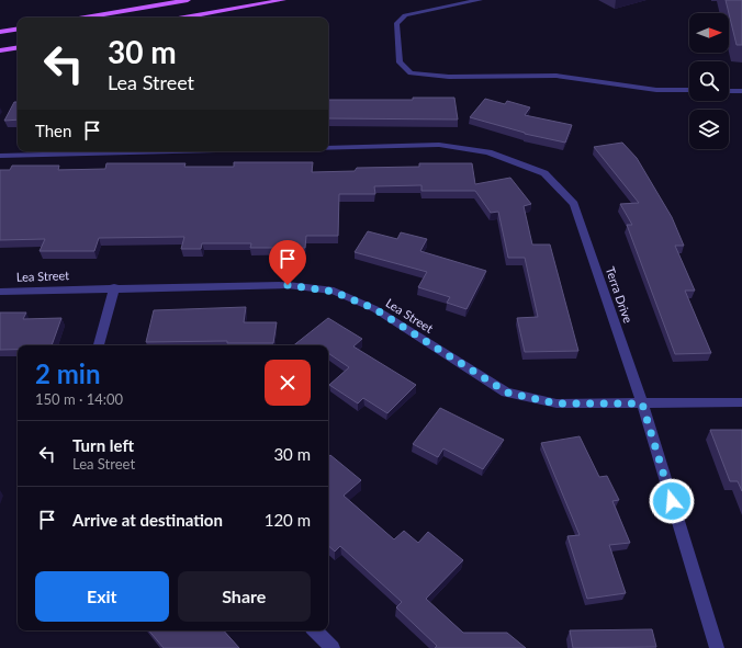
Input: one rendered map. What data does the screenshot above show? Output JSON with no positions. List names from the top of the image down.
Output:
{
  "streets": {
    "street": ["Lea Street", "Terra Drive"]
  },
  "crossings": [
    ["Lea Street", "Terra Drive"]
  ],
  "north": "right",
  "page": {
    "turn": ["30 m", "Lea Street"],
    "then": "Then",
    "heading": ["2 min", "150 m · 14:00"],
    "list": [
      {
        "name": "Turn left",
        "note": "Lea Street",
        "value": "30 m"
      },
      {
        "name": "Arrive at destination",
        "value": "120 m"
      }
    ],
    "buttons": ["Exit", "Share"]
  }
}
